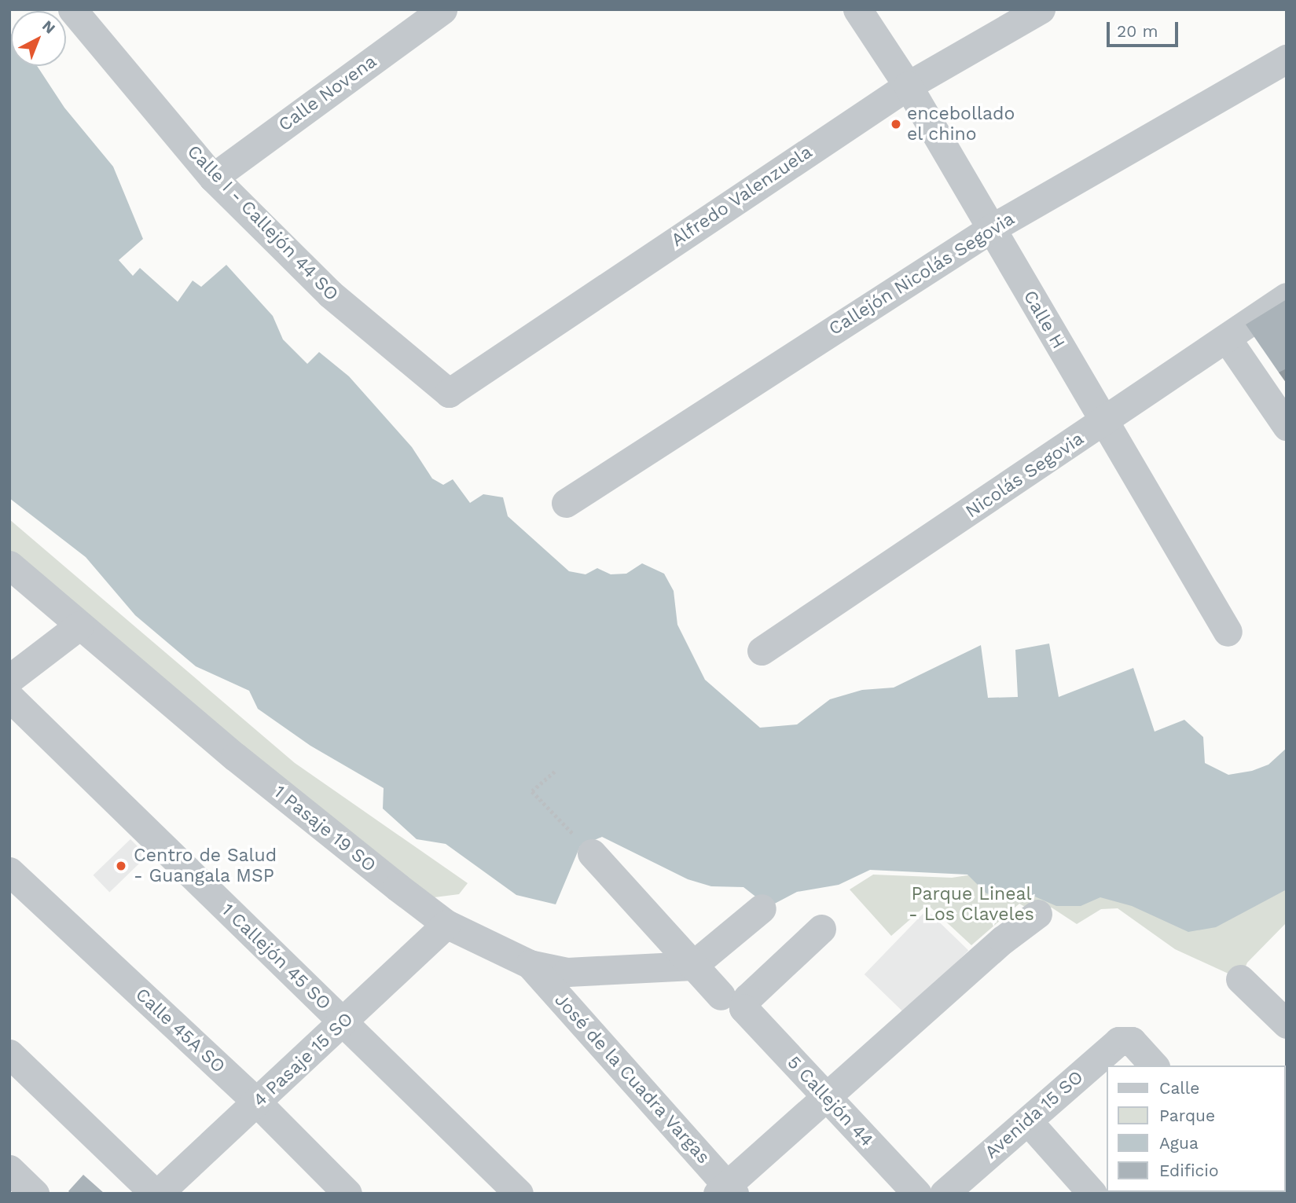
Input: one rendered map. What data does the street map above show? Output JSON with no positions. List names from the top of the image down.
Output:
{
  "streets": {
    "street": [
      "Calle Novena",
      "Alfredo Valenzuela",
      "Calle I - Callejón 44 SO",
      "Callejón Nicolás Segovia",
      "Calle H",
      "Nicolás Segovia",
      "1 Pasaje 19 SO",
      "1 Callejón 45 SO",
      "Calle 45A SO",
      "4 Pasaje 15 SO",
      "José de la Cuadra Vargas",
      "5 Callejón 44",
      "Avenida 15 SO"
    ]
  },
  "crossings": [
    ["Calle Novena", "Calle I - Callejón 44 SO"],
    ["Alfredo Valenzuela", "Calle I - Callejón 44 SO"],
    ["Alfredo Valenzuela", "Calle H"],
    ["Callejón Nicolás Segovia", "Calle H"],
    ["Calle H", "Nicolás Segovia"],
    ["1 Pasaje 19 SO", "4 Pasaje 15 SO"],
    ["1 Pasaje 19 SO", "José de la Cuadra Vargas"],
    ["1 Pasaje 19 SO", "5 Callejón 44"],
    ["1 Callejón 45 SO", "4 Pasaje 15 SO"],
    ["Calle 45A SO", "4 Pasaje 15 SO"]
  ],
  "parks": ["Parque Lineal - Los Claveles"],
  "places": ["encebollado el chino", "Centro de Salud - Guangala MSP"],
  "legend": [
    "Calle",
    "Parque",
    "Agua",
    "Edificio"
  ],
  "scale_bar": "20 m",
  "north": "top right"
}
